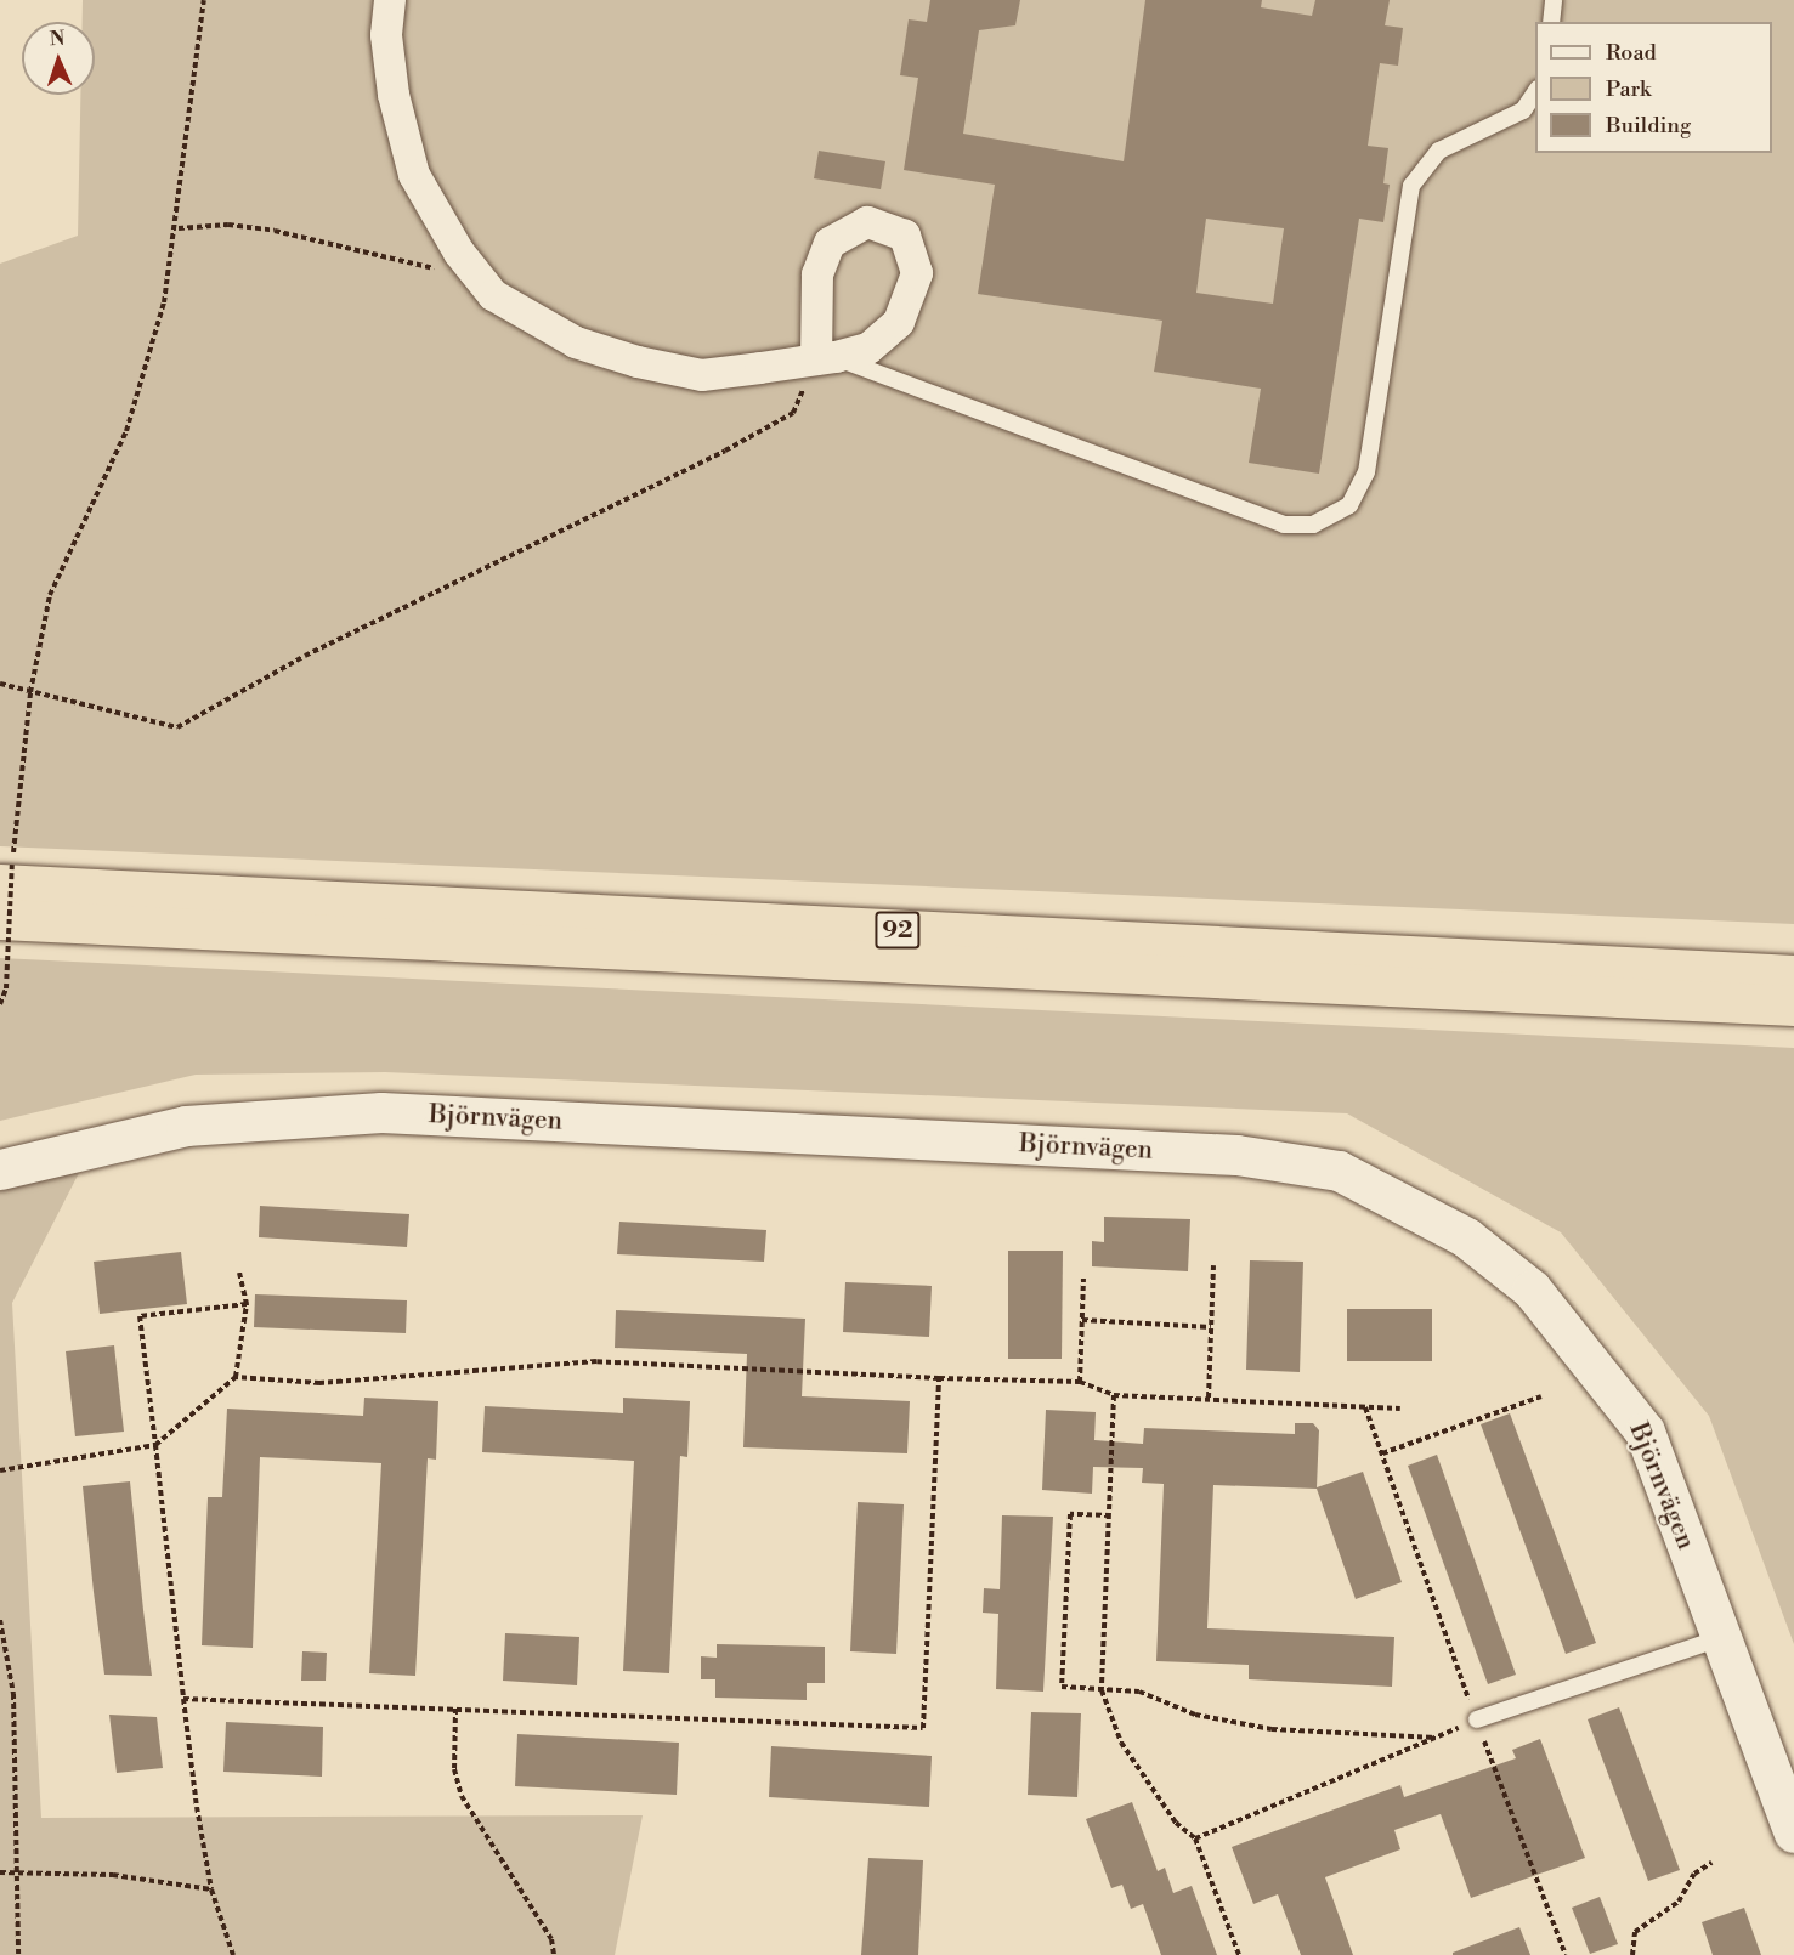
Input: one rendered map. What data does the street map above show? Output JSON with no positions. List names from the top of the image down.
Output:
{
  "streets": {
    "highway": ["92"],
    "street": ["Björnvägen"]
  },
  "legend": ["Road", "Park", "Building"],
  "north": "top"
}
